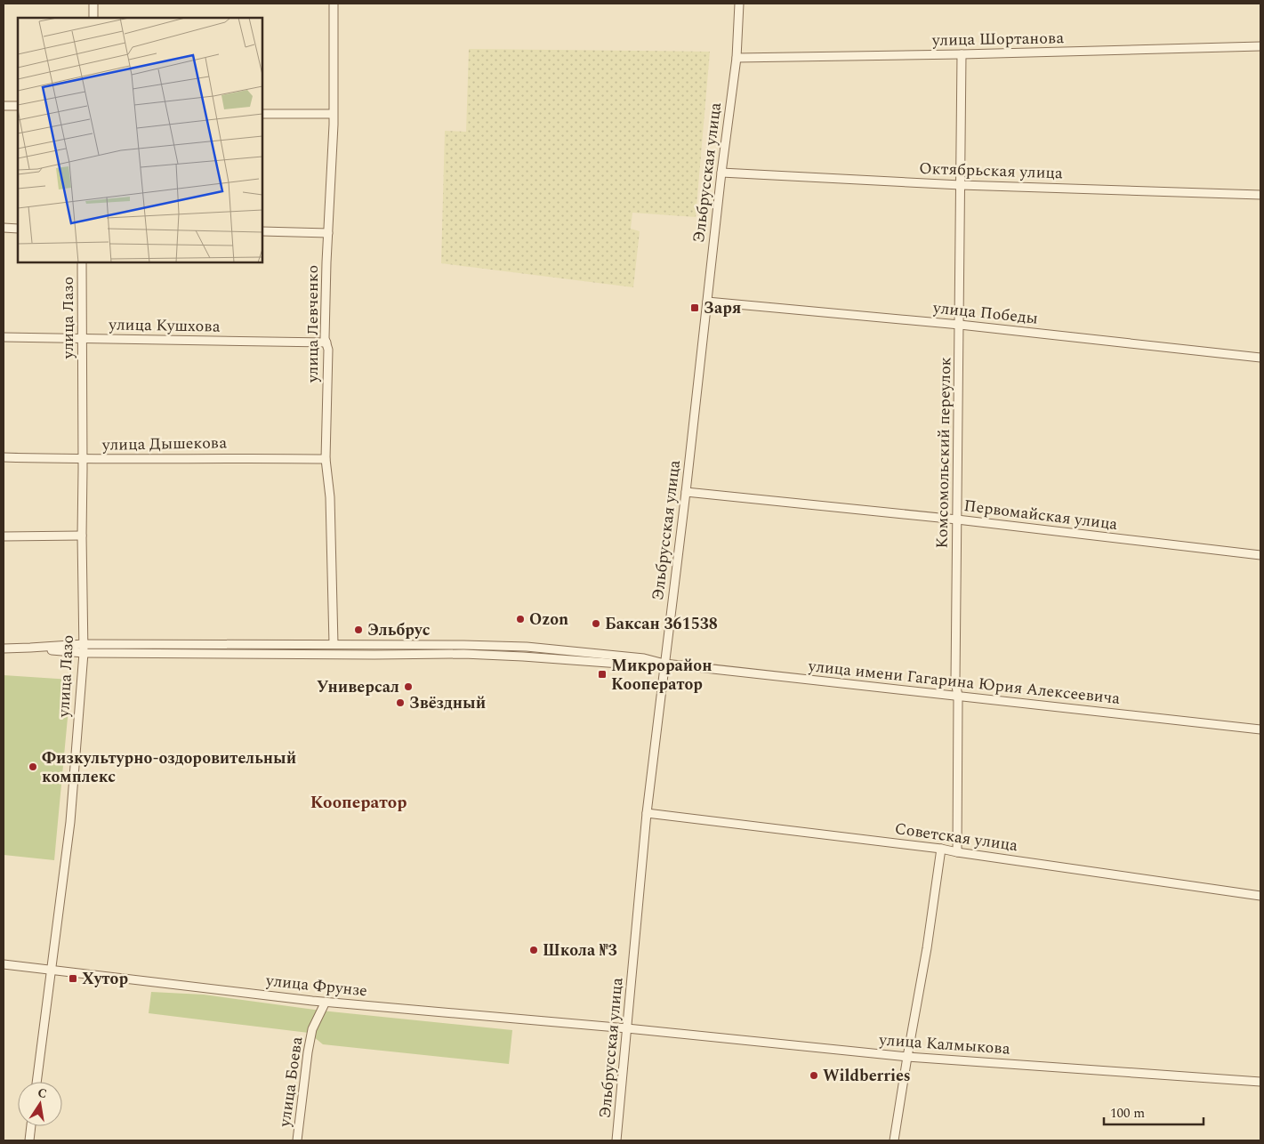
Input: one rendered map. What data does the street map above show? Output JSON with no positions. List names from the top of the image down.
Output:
{
  "streets": {
    "street": [
      "улица Шортанова",
      "Октябрьская улица",
      "Эльбрусская улица",
      "улица Победы",
      "улица Лазо",
      "улица Левченко",
      "улица Кушхова",
      "улица Дышекова",
      "Комсомольский переулок",
      "Первомайская улица",
      "улица имени Гагарина Юрия Алексеевича",
      "Советская улица",
      "улица Фрунзе",
      "улица Калмыкова",
      "улица Боева"
    ]
  },
  "crossings": [
    ["улица Шортанова", "Эльбрусская улица"],
    ["улица Шортанова", "Комсомольский переулок"],
    ["Октябрьская улица", "Эльбрусская улица"],
    ["Октябрьская улица", "Комсомольский переулок"],
    ["Эльбрусская улица", "улица Победы"],
    ["Эльбрусская улица", "Первомайская улица"],
    ["Эльбрусская улица", "улица имени Гагарина Юрия Алексеевича"],
    ["Эльбрусская улица", "Советская улица"],
    ["Эльбрусская улица", "улица Фрунзе"],
    ["Эльбрусская улица", "улица Калмыкова"],
    ["улица Победы", "Комсомольский переулок"],
    ["улица Лазо", "улица Кушхова"],
    ["улица Лазо", "улица Дышекова"],
    ["улица Лазо", "улица имени Гагарина Юрия Алексеевича"],
    ["улица Лазо", "улица Фрунзе"],
    ["улица Левченко", "улица Кушхова"],
    ["улица Левченко", "улица Дышекова"],
    ["улица Левченко", "улица имени Гагарина Юрия Алексеевича"],
    ["Комсомольский переулок", "Первомайская улица"],
    ["Комсомольский переулок", "улица имени Гагарина Юрия Алексеевича"],
    ["Комсомольский переулок", "Советская улица"],
    ["улица Фрунзе", "улица Калмыкова"],
    ["улица Фрунзе", "улица Боева"]
  ],
  "districts": ["Кооператор"],
  "places": {
    "transit": ["Заря", "Микрорайон Кооператор", "Хутор"],
    "other": [
      "Ozon",
      "Баксан 361538",
      "Эльбрус",
      "Универсал",
      "Звёздный",
      "Физкультурно-оздоровительный комплекс",
      "Школа №3",
      "Wildberries"
    ]
  },
  "scale_bar": "100 m",
  "north": "top"
}
